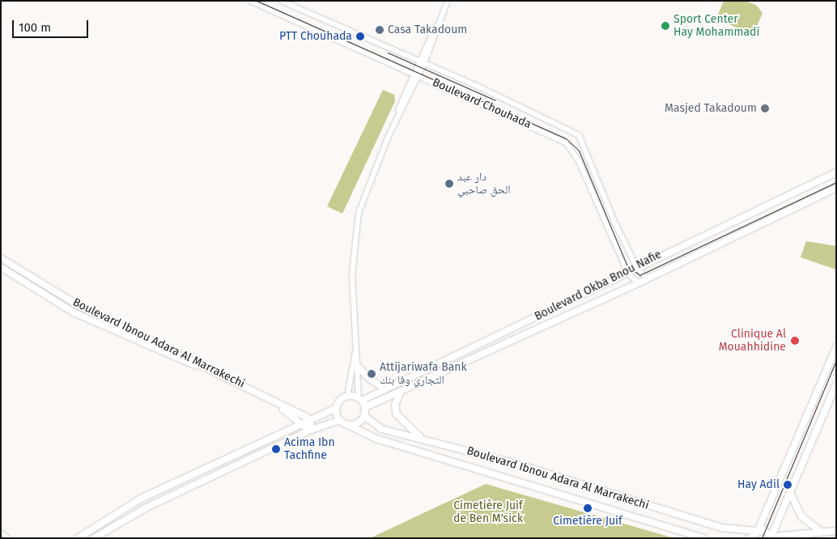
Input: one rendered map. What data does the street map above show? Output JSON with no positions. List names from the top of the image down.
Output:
{
  "streets": {
    "main road": ["Boulevard Okba Bnou Nafie", "Boulevard Ibnou Adara Al Marrakechi"],
    "street": ["Boulevard Chouhada"]
  },
  "crossings": [
    ["Boulevard Chouhada", "Boulevard Okba Bnou Nafie"],
    ["Boulevard Okba Bnou Nafie", "Boulevard Ibnou Adara Al Marrakechi"]
  ],
  "parks": ["Cimetière Juif de Ben M'sick"],
  "places": [
    "Sport Center Hay Mohammadi",
    "Casa Takadoum",
    "PTT Chouhada",
    "Masjed Takadoum",
    "دار عبد الحق صاحبي",
    "Clinique Al Mouahhidine",
    "Attijariwafa Bank التجاري وفا بنك",
    "Acima Ibn Tachfine",
    "Hay Adil",
    "Cimetière Juif"
  ],
  "scale_bar": "100 m"
}
